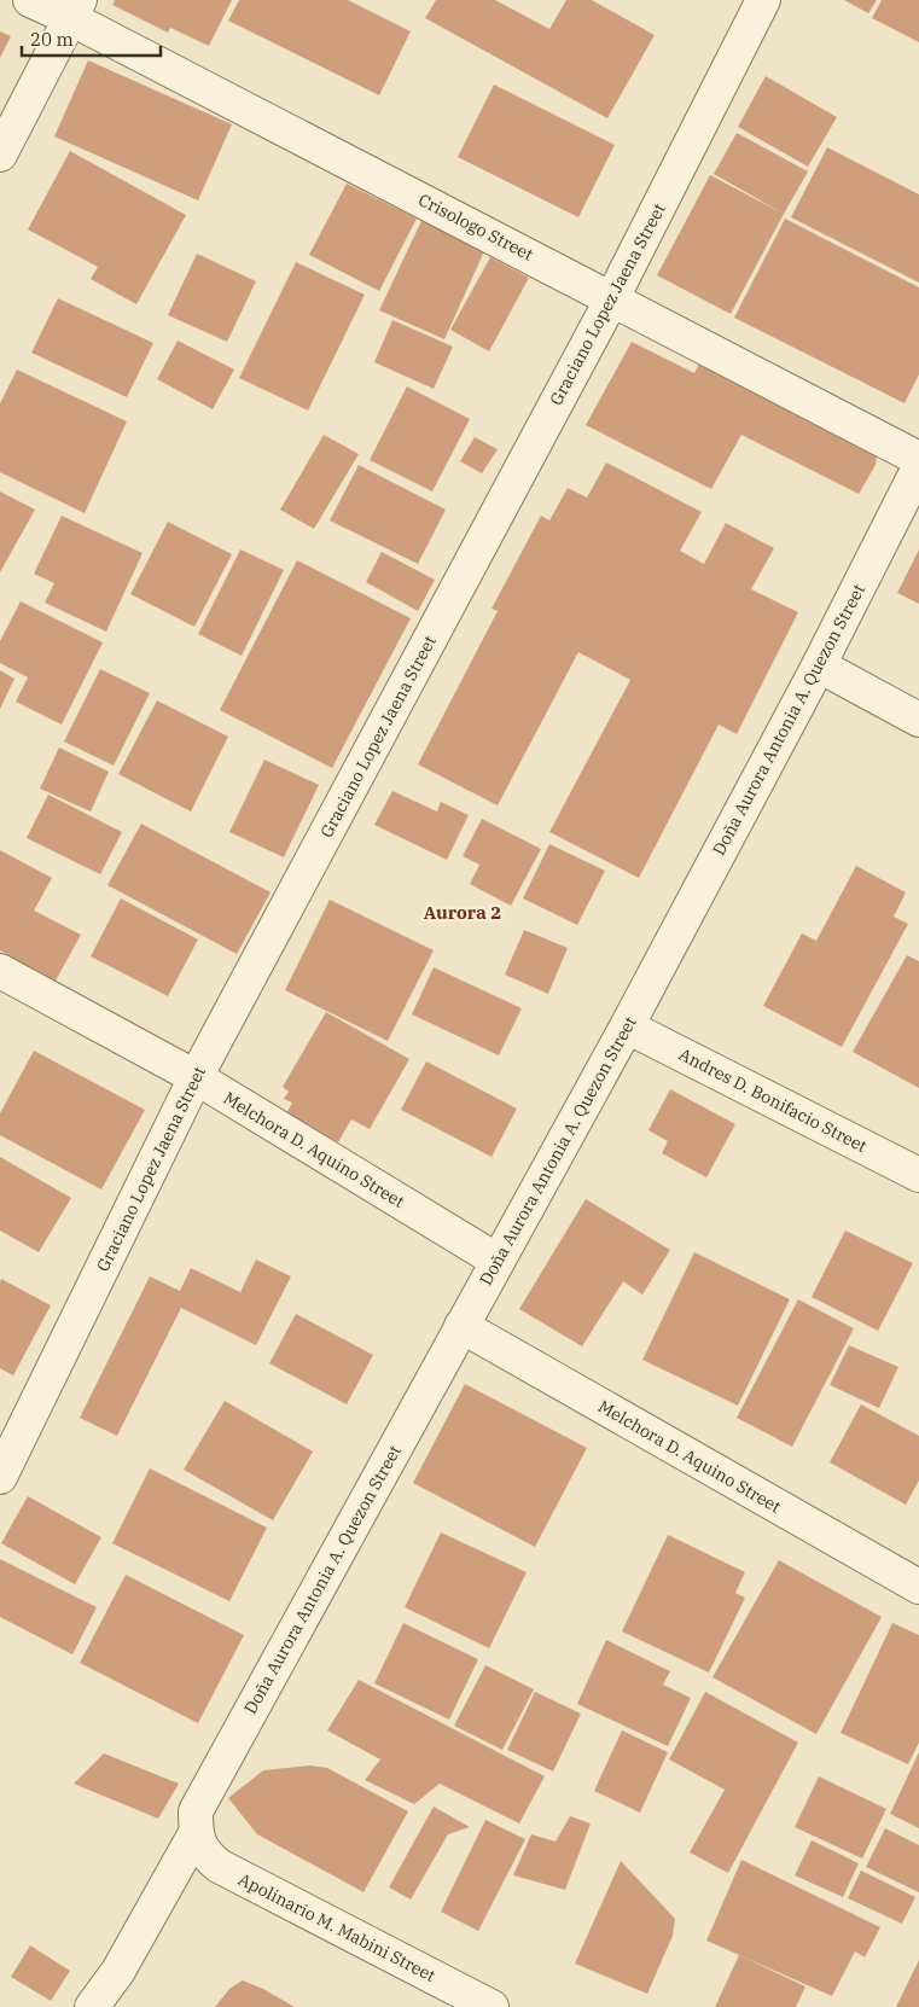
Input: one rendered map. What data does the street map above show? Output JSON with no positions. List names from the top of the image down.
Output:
{
  "streets": {
    "street": [
      "Crisologo Street",
      "Graciano Lopez Jaena Street",
      "Doña Aurora Antonia A. Quezon Street",
      "Andres D. Bonifacio Street",
      "Melchora D. Aquino Street",
      "Apolinario M. Mabini Street"
    ]
  },
  "crossings": [
    ["Crisologo Street", "Graciano Lopez Jaena Street"],
    ["Graciano Lopez Jaena Street", "Melchora D. Aquino Street"],
    ["Doña Aurora Antonia A. Quezon Street", "Andres D. Bonifacio Street"],
    ["Doña Aurora Antonia A. Quezon Street", "Melchora D. Aquino Street"],
    ["Doña Aurora Antonia A. Quezon Street", "Apolinario M. Mabini Street"]
  ],
  "districts": ["Aurora 2"],
  "scale_bar": "20 m"
}
